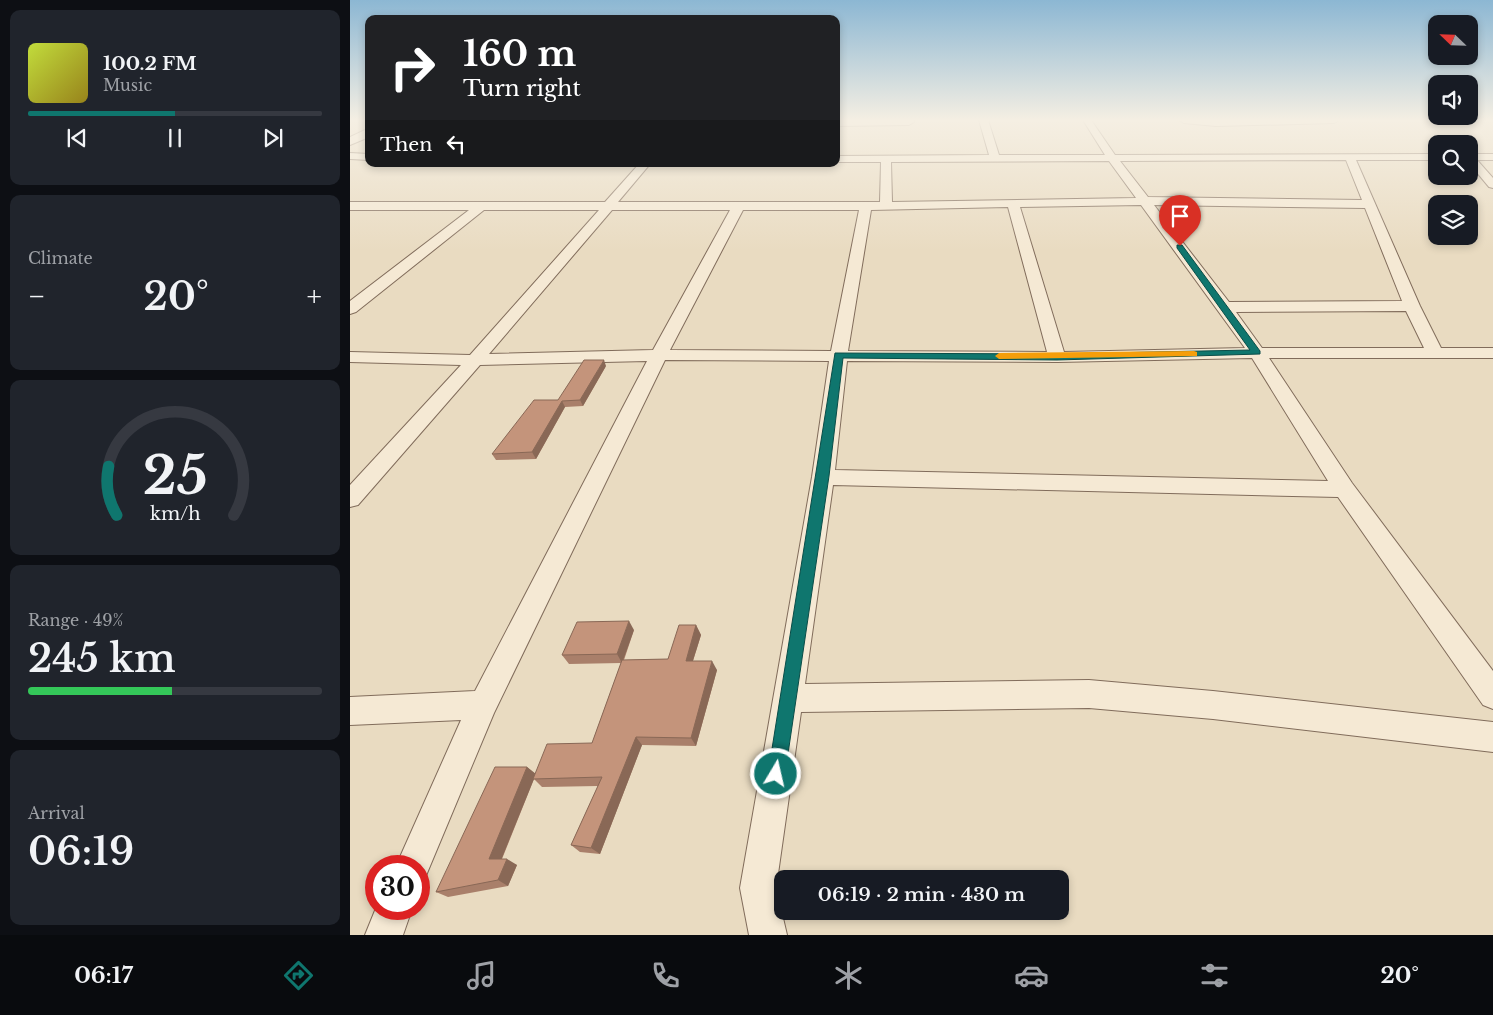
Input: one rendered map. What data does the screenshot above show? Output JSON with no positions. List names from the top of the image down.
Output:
{
  "north": "top left",
  "page": {
    "turn": ["160 m", "Turn right"],
    "song": ["100.2 FM", "Music"],
    "then": "Then",
    "tile": [
      "Climate",
      ["Range · 49%", "245 km"],
      ["Arrival", "06:19"]
    ],
    "heat": ["−", "20°", "+"],
    "limit": "30",
    "trip": "06:19 · 2 min · 430 m",
    "tabs": ["06:17", "20°"],
    "gauge": ["25", "km/h"]
  }
}
